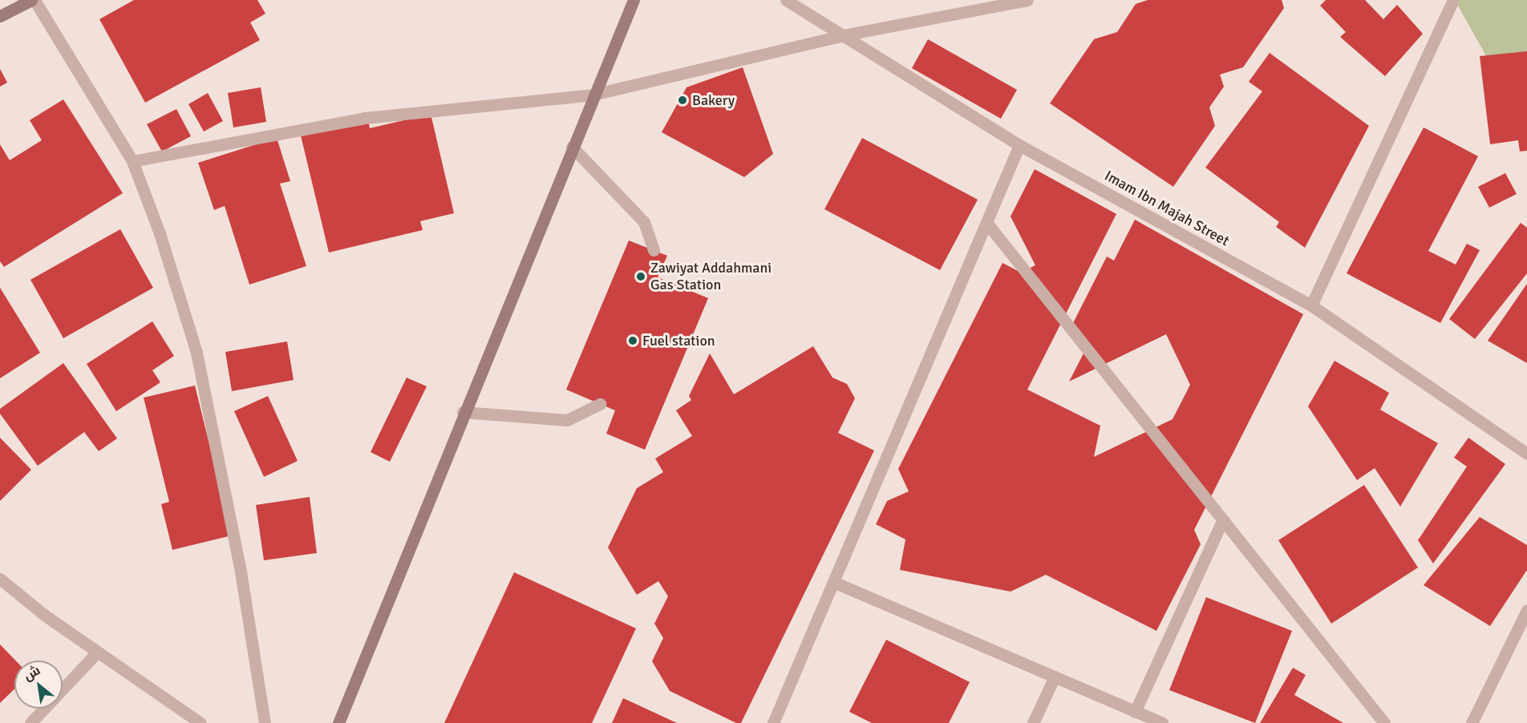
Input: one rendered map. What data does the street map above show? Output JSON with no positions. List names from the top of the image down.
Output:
{
  "streets": {
    "street": ["Imam Ibn Majah Street"]
  },
  "places": ["Bakery", "Zawiyat Addahmani Gas Station", "Fuel station"],
  "north": "top left"
}
